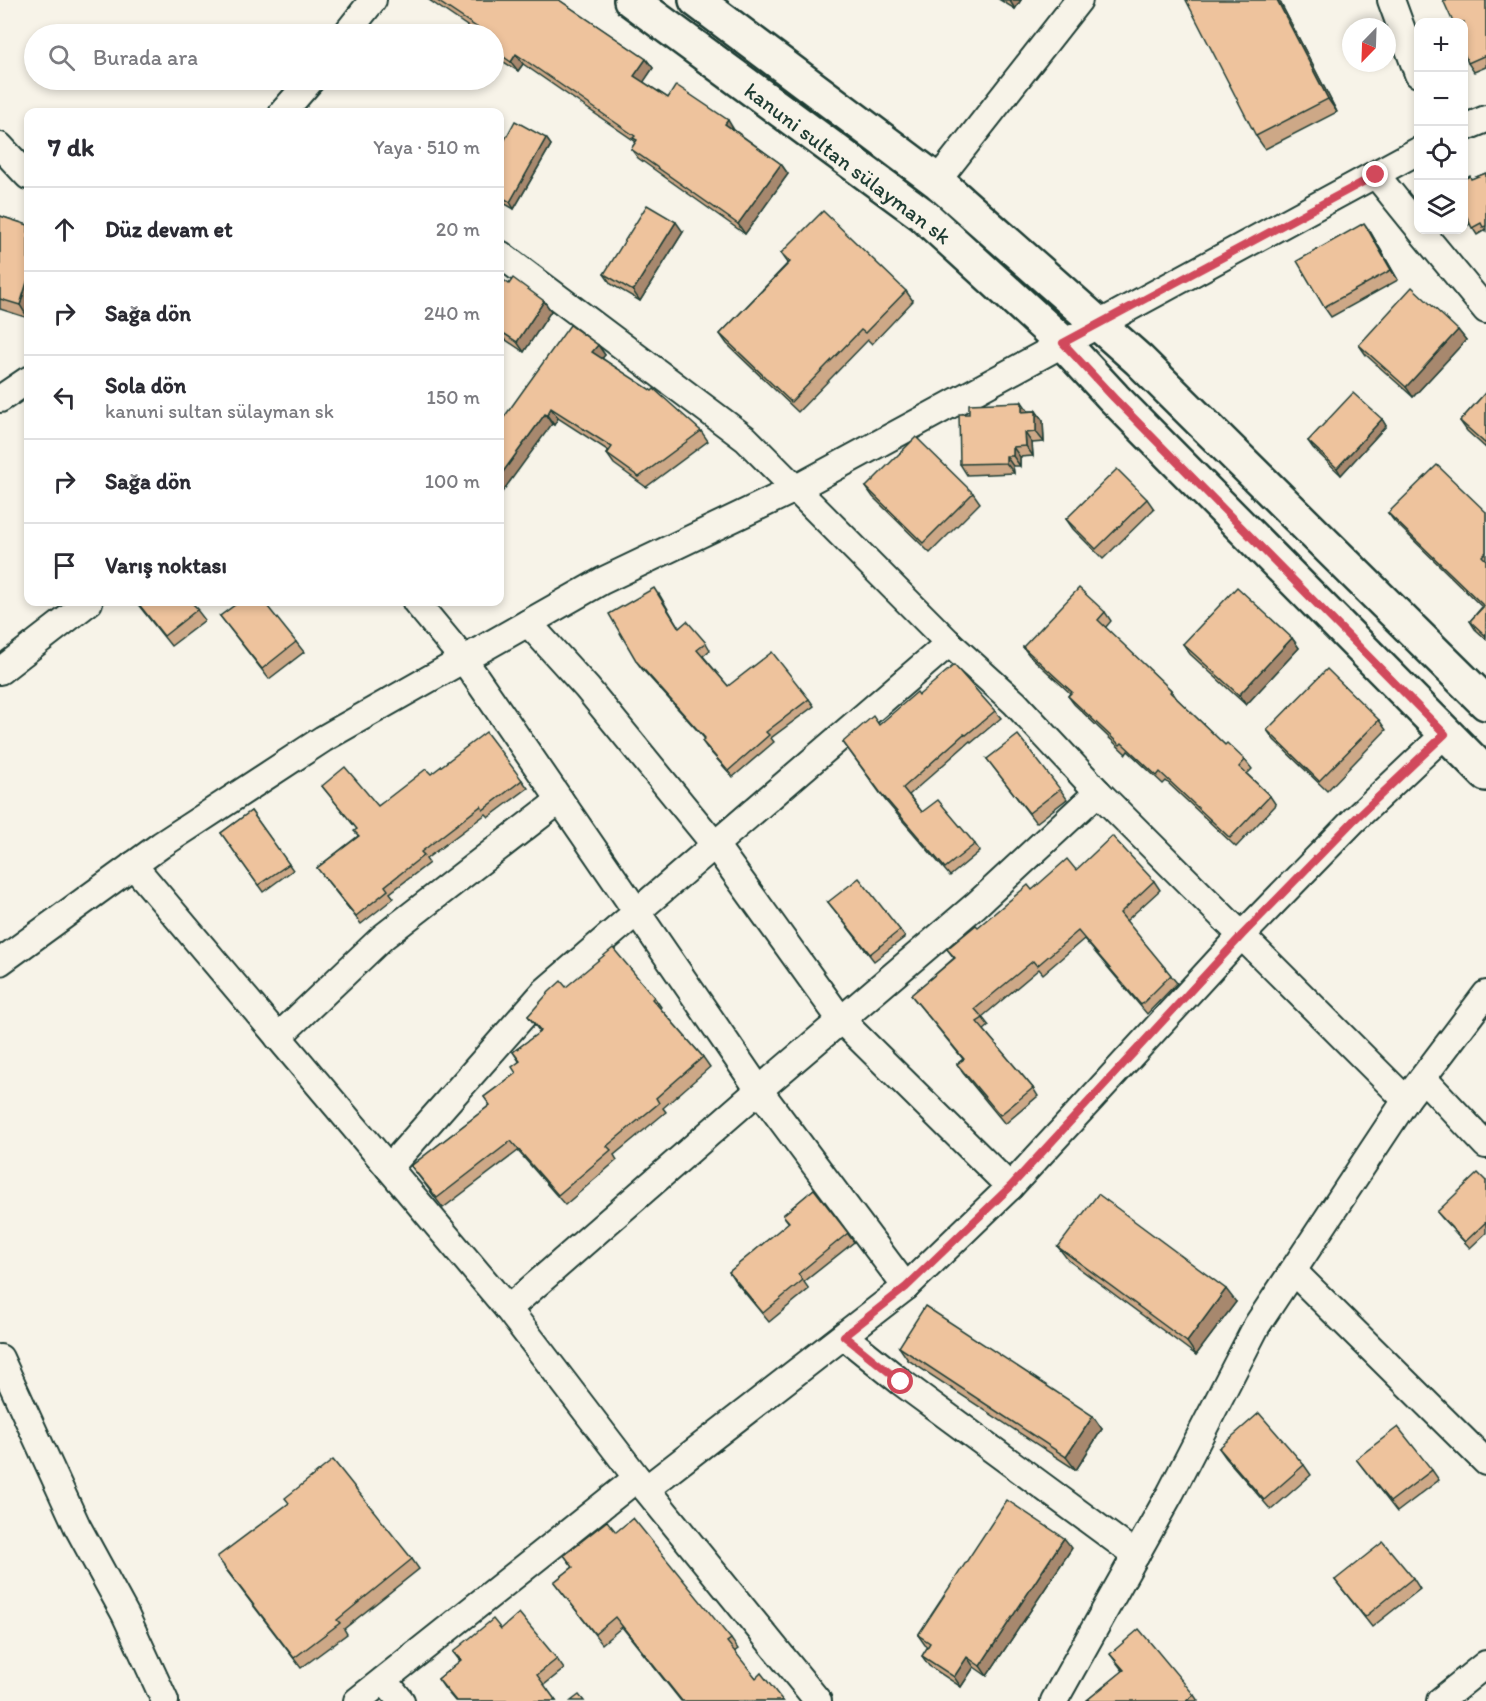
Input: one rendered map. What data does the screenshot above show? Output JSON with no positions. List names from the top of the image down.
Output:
{
  "streets": {
    "main road": ["kanuni sultan sülayman sk"]
  },
  "north": "bottom left",
  "page": {
    "map_buttons": ["+", "−"],
    "search": "Burada ara",
    "heading": ["7 dk", "Yaya · 510 m"],
    "list": [
      ["Düz devam et", "20 m"],
      ["Sağa dön", "240 m"],
      ["Sola dön", "kanuni sultan sülayman sk", "150 m"],
      ["Sağa dön", "100 m"],
      "Varış noktası"
    ]
  }
}
